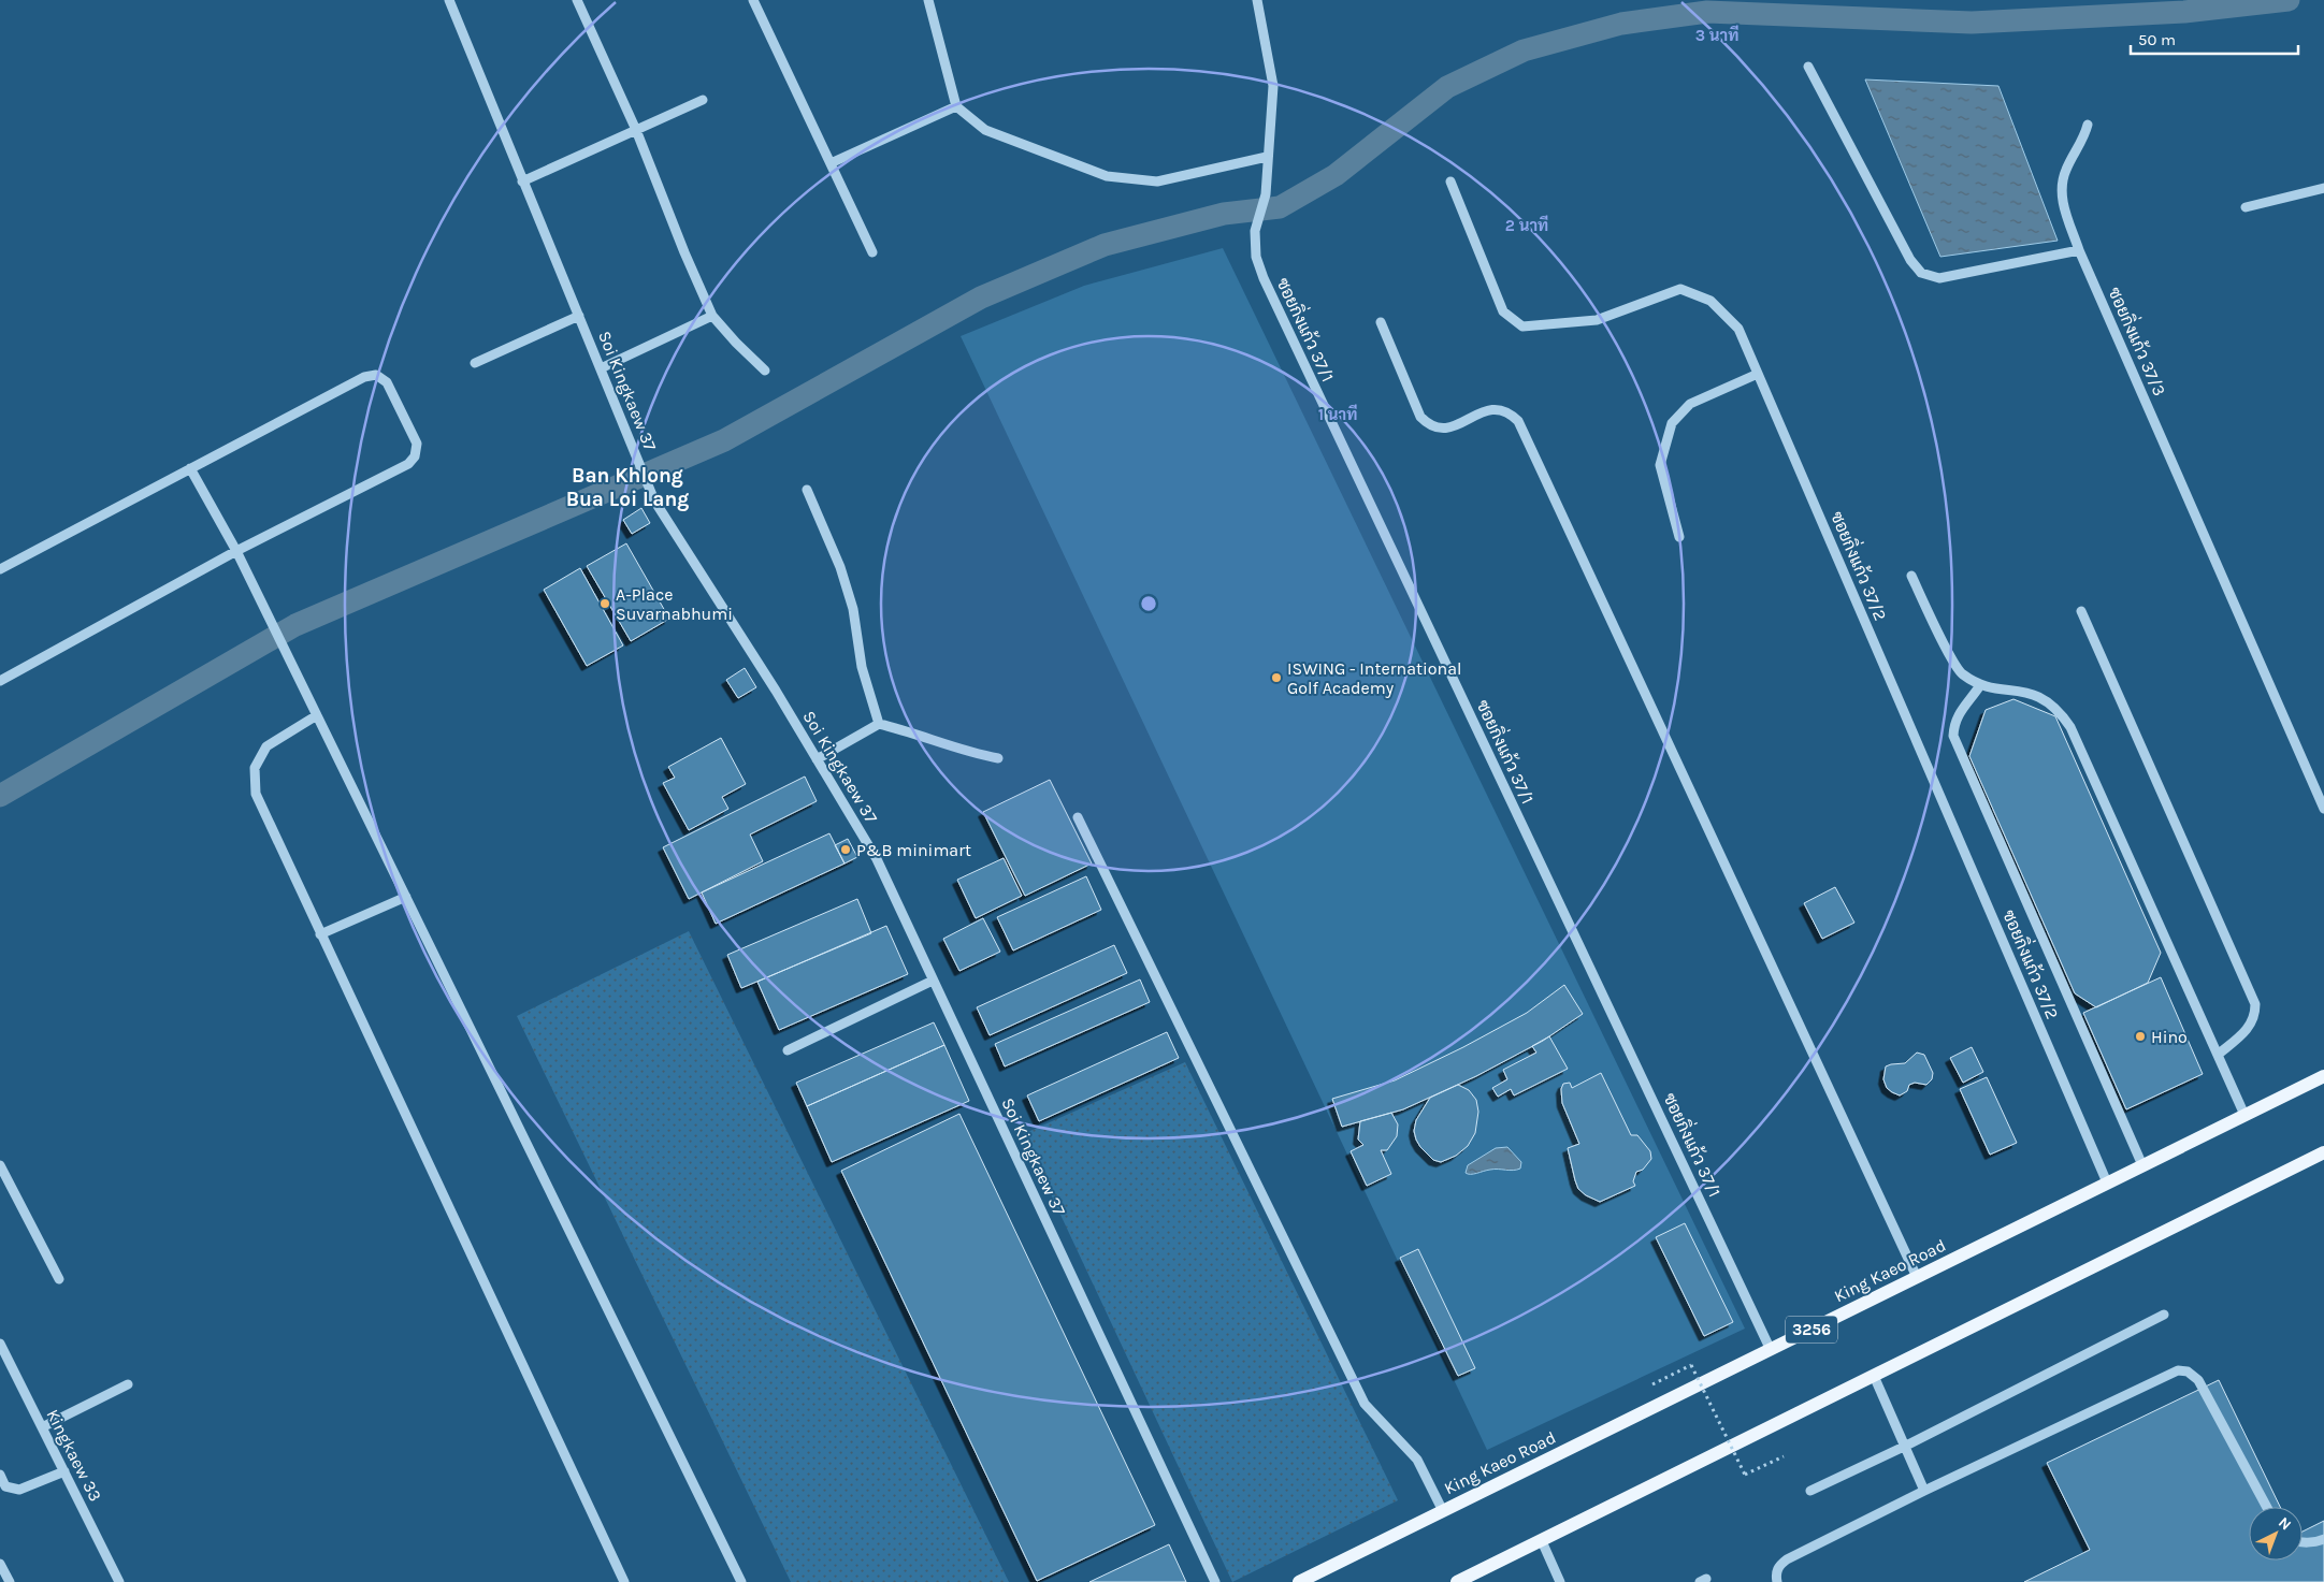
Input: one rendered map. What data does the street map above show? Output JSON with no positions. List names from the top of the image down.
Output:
{
  "streets": {
    "main road": ["King Kaeo Road", "3256"],
    "street": [
      "ซอยกิ่งแก้ว 37/1",
      "ซอยกิ่งแก้ว 37/3",
      "Soi Kingkaew 37",
      "ซอยกิ่งแก้ว 37/2",
      "Kingkaew 33"
    ]
  },
  "crossings": [
    ["ซอยกิ่งแก้ว 37/1", "King Kaeo Road"],
    ["ซอยกิ่งแก้ว 37/2", "King Kaeo Road"]
  ],
  "districts": ["Ban Khlong Bua Loi Lang"],
  "places": [
    "A-Place Suvarnabhumi",
    "ISWING - International Golf Academy",
    "P&B minimart",
    "Hino"
  ],
  "scale_bar": "50 m",
  "north": "top right",
  "rings": ["3 นาที", "2 นาที", "1 นาที"]
}
